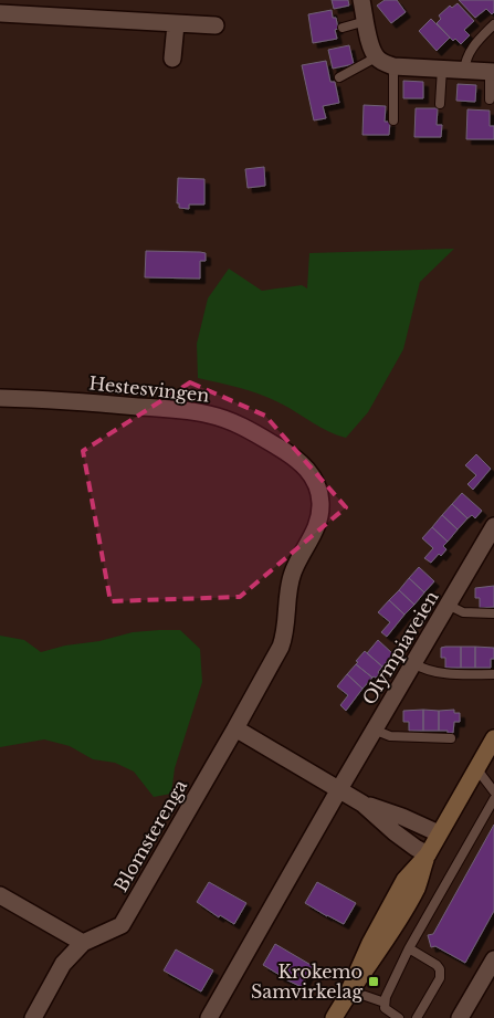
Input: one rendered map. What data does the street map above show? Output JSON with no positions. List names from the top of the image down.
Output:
{
  "streets": {
    "street": ["Hestesvingen", "Olympiaveien", "Blomsterenga"]
  },
  "crossings": [
    ["Hestesvingen", "Blomsterenga"]
  ],
  "places": {
    "transit": ["Krokemo Samvirkelag"]
  }
}
